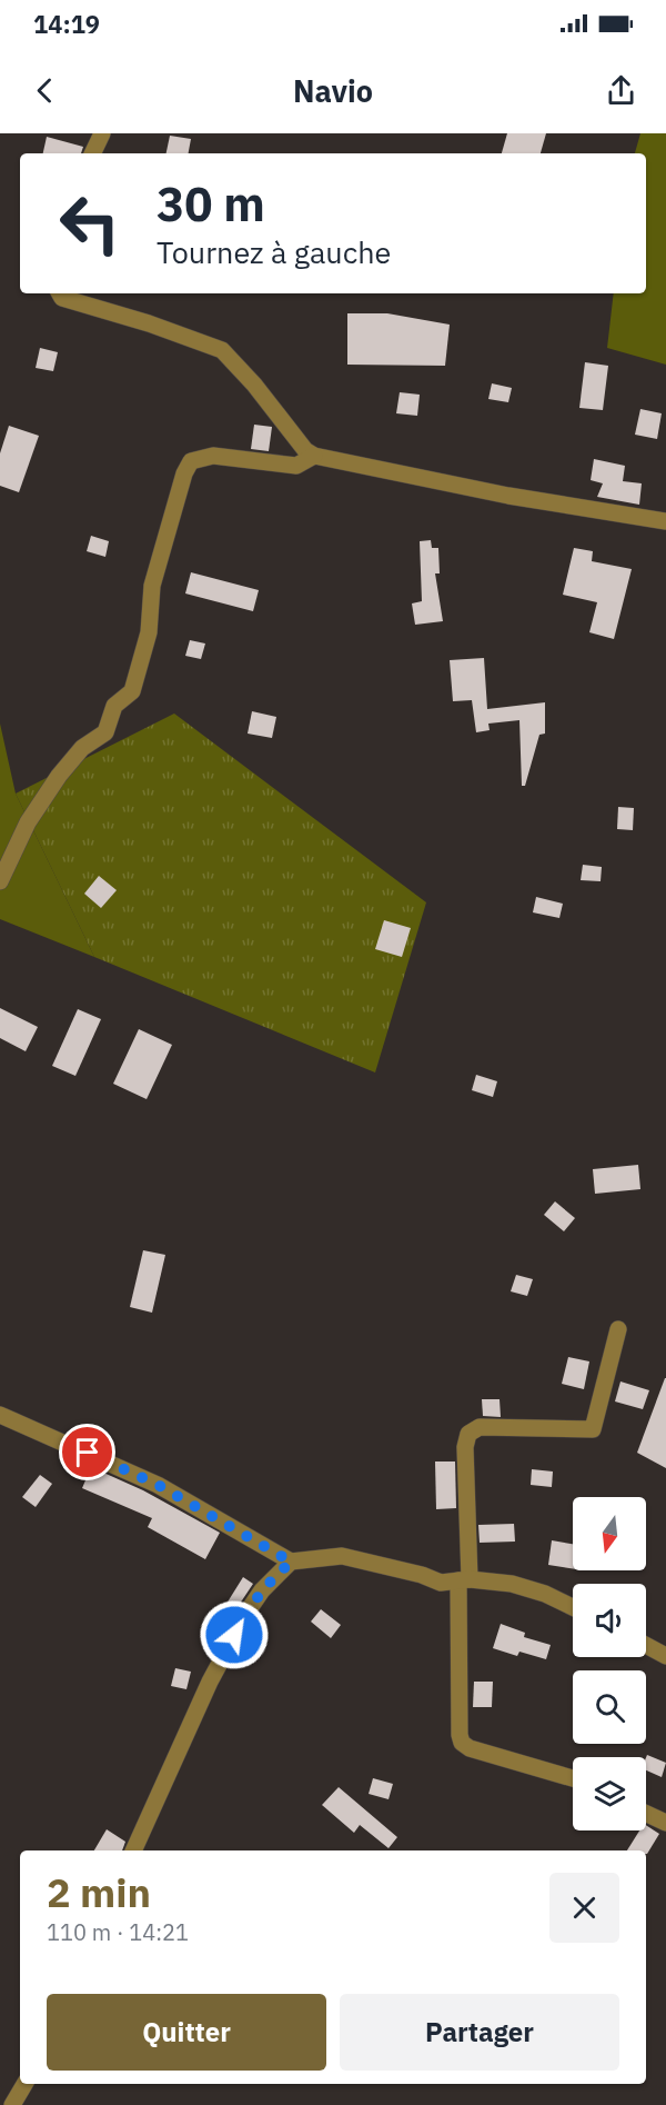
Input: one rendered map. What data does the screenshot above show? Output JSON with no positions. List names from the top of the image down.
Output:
{
  "north": "bottom",
  "page": {
    "status": "14:19",
    "header": "Navio",
    "turn": ["30 m", "Tournez à gauche"],
    "heading": ["2 min", "110 m · 14:21"],
    "buttons": ["Quitter", "Partager"]
  }
}
